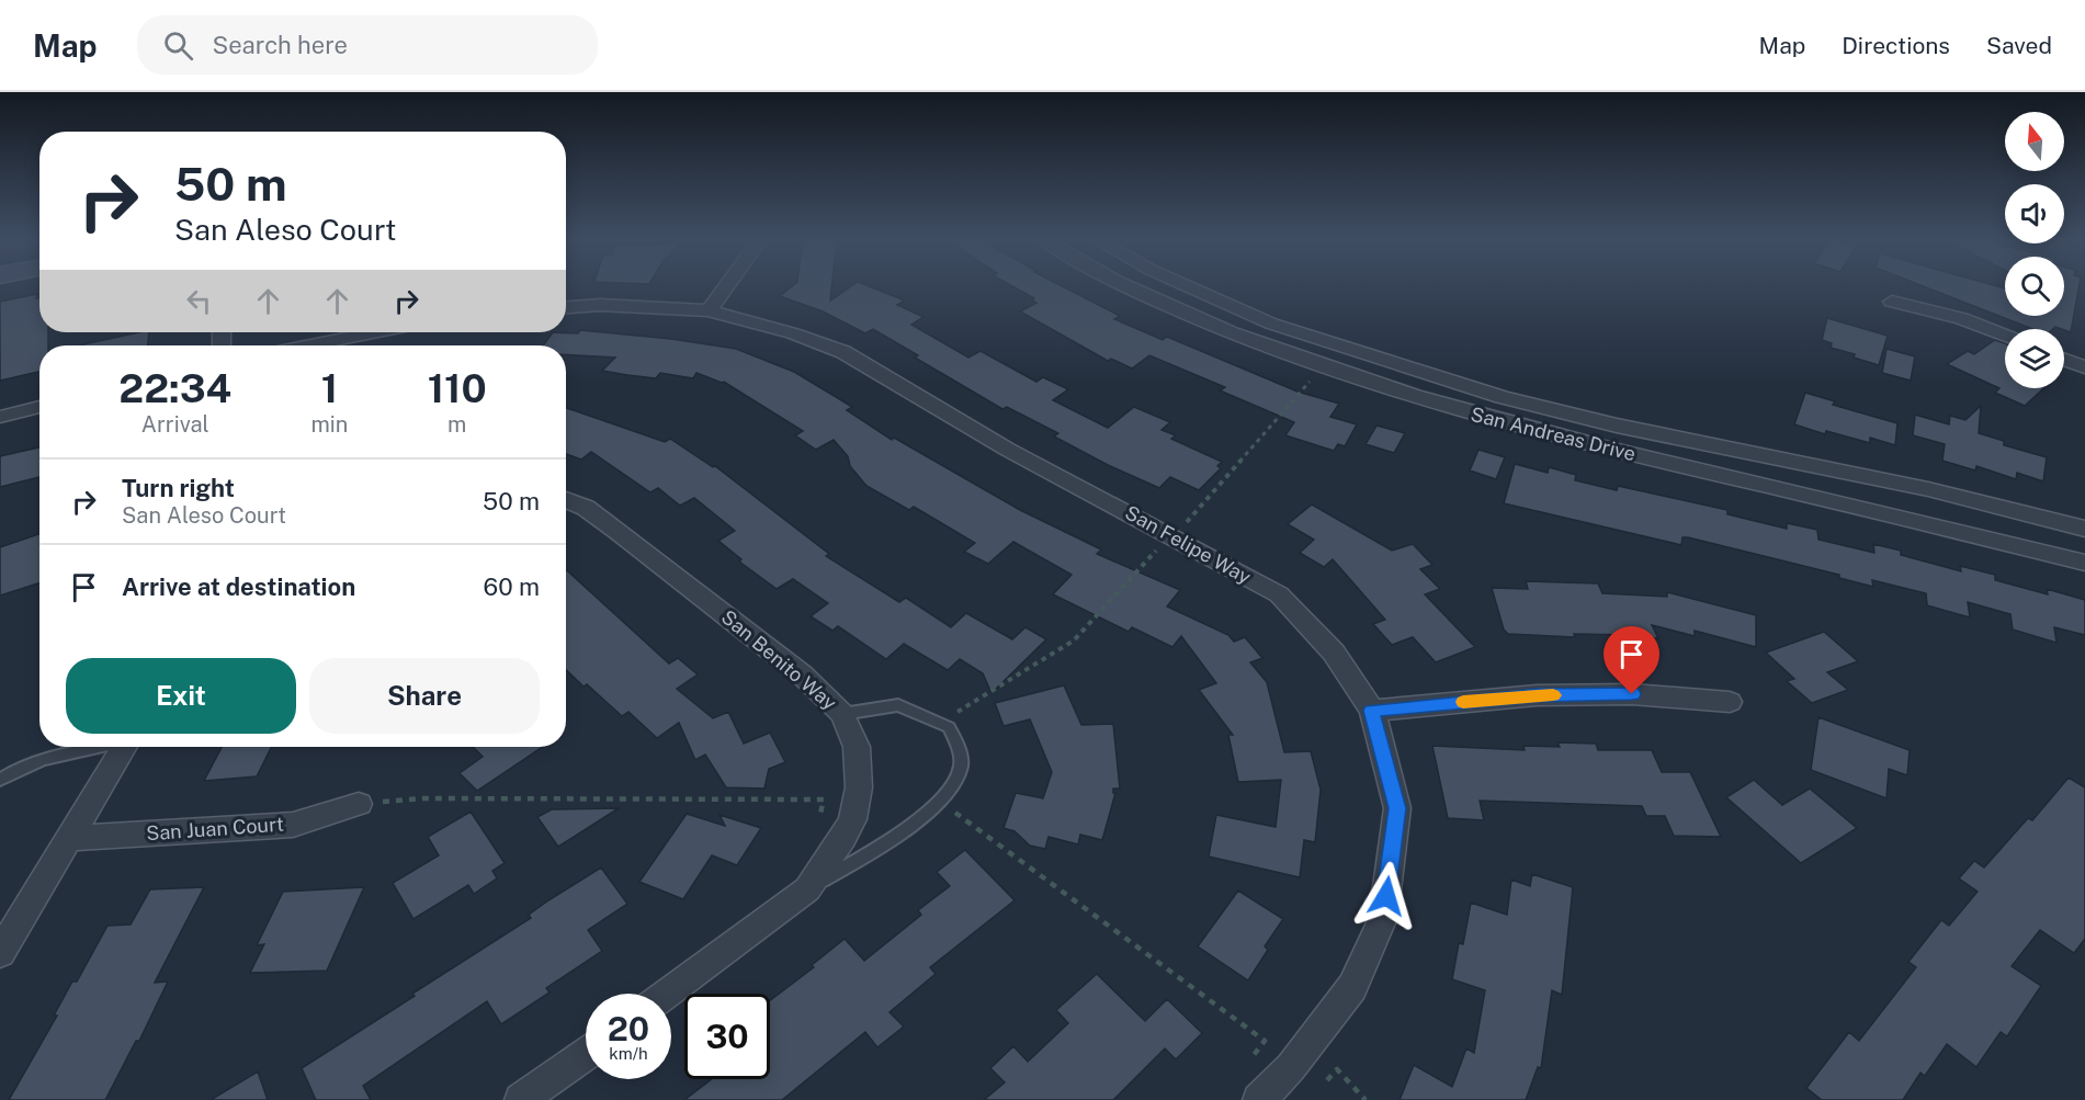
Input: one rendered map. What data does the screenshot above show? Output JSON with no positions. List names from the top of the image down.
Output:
{
  "streets": {
    "street": [
      "San Andreas Drive",
      "San Felipe Way",
      "San Benito Way",
      "San Juan Court"
    ]
  },
  "north": "top",
  "page": {
    "header": "Map",
    "search": "Search here",
    "nav": ["Map", "Directions", "Saved"],
    "turn": ["50 m", "San Aleso Court"],
    "eta": [
      "22:34",
      "Arrival",
      "1",
      "min",
      "110",
      "m"
    ],
    "list": [
      {
        "name": "Turn right",
        "note": "San Aleso Court",
        "value": "50 m"
      },
      {
        "name": "Arrive at destination",
        "value": "60 m"
      }
    ],
    "buttons": ["Exit", "Share"],
    "speed": "20 km/h",
    "limit": "30"
  }
}
